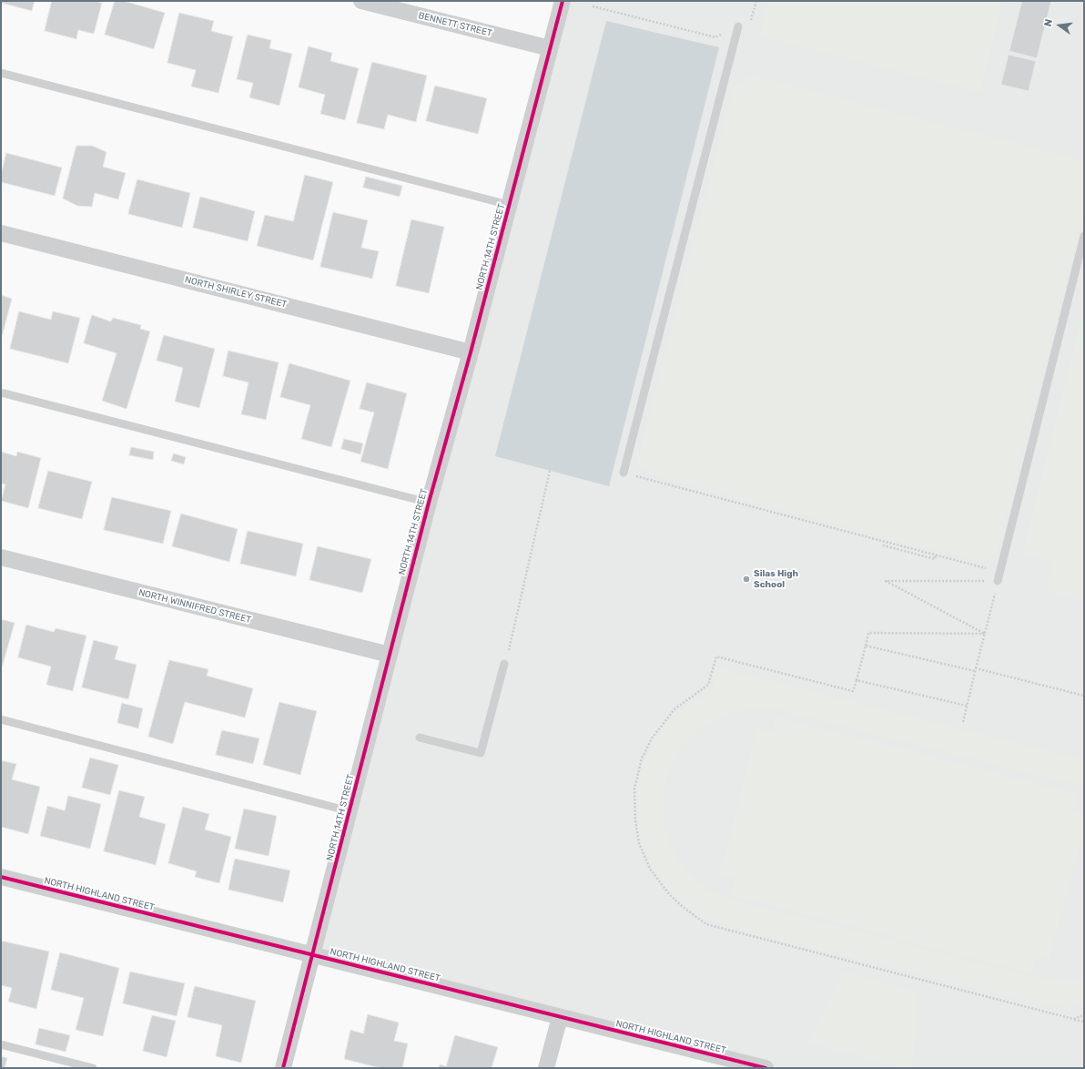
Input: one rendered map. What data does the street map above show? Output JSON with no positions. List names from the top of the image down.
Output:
{
  "streets": {
    "street": [
      "BENNETT STREET",
      "NORTH 14TH STREET",
      "NORTH SHIRLEY STREET",
      "NORTH WINNIFRED STREET",
      "NORTH HIGHLAND STREET"
    ]
  },
  "crossings": [
    ["BENNETT STREET", "NORTH 14TH STREET"],
    ["NORTH 14TH STREET", "NORTH SHIRLEY STREET"],
    ["NORTH 14TH STREET", "NORTH WINNIFRED STREET"],
    ["NORTH 14TH STREET", "NORTH HIGHLAND STREET"]
  ],
  "places": ["Silas High School"],
  "north": "left"
}
